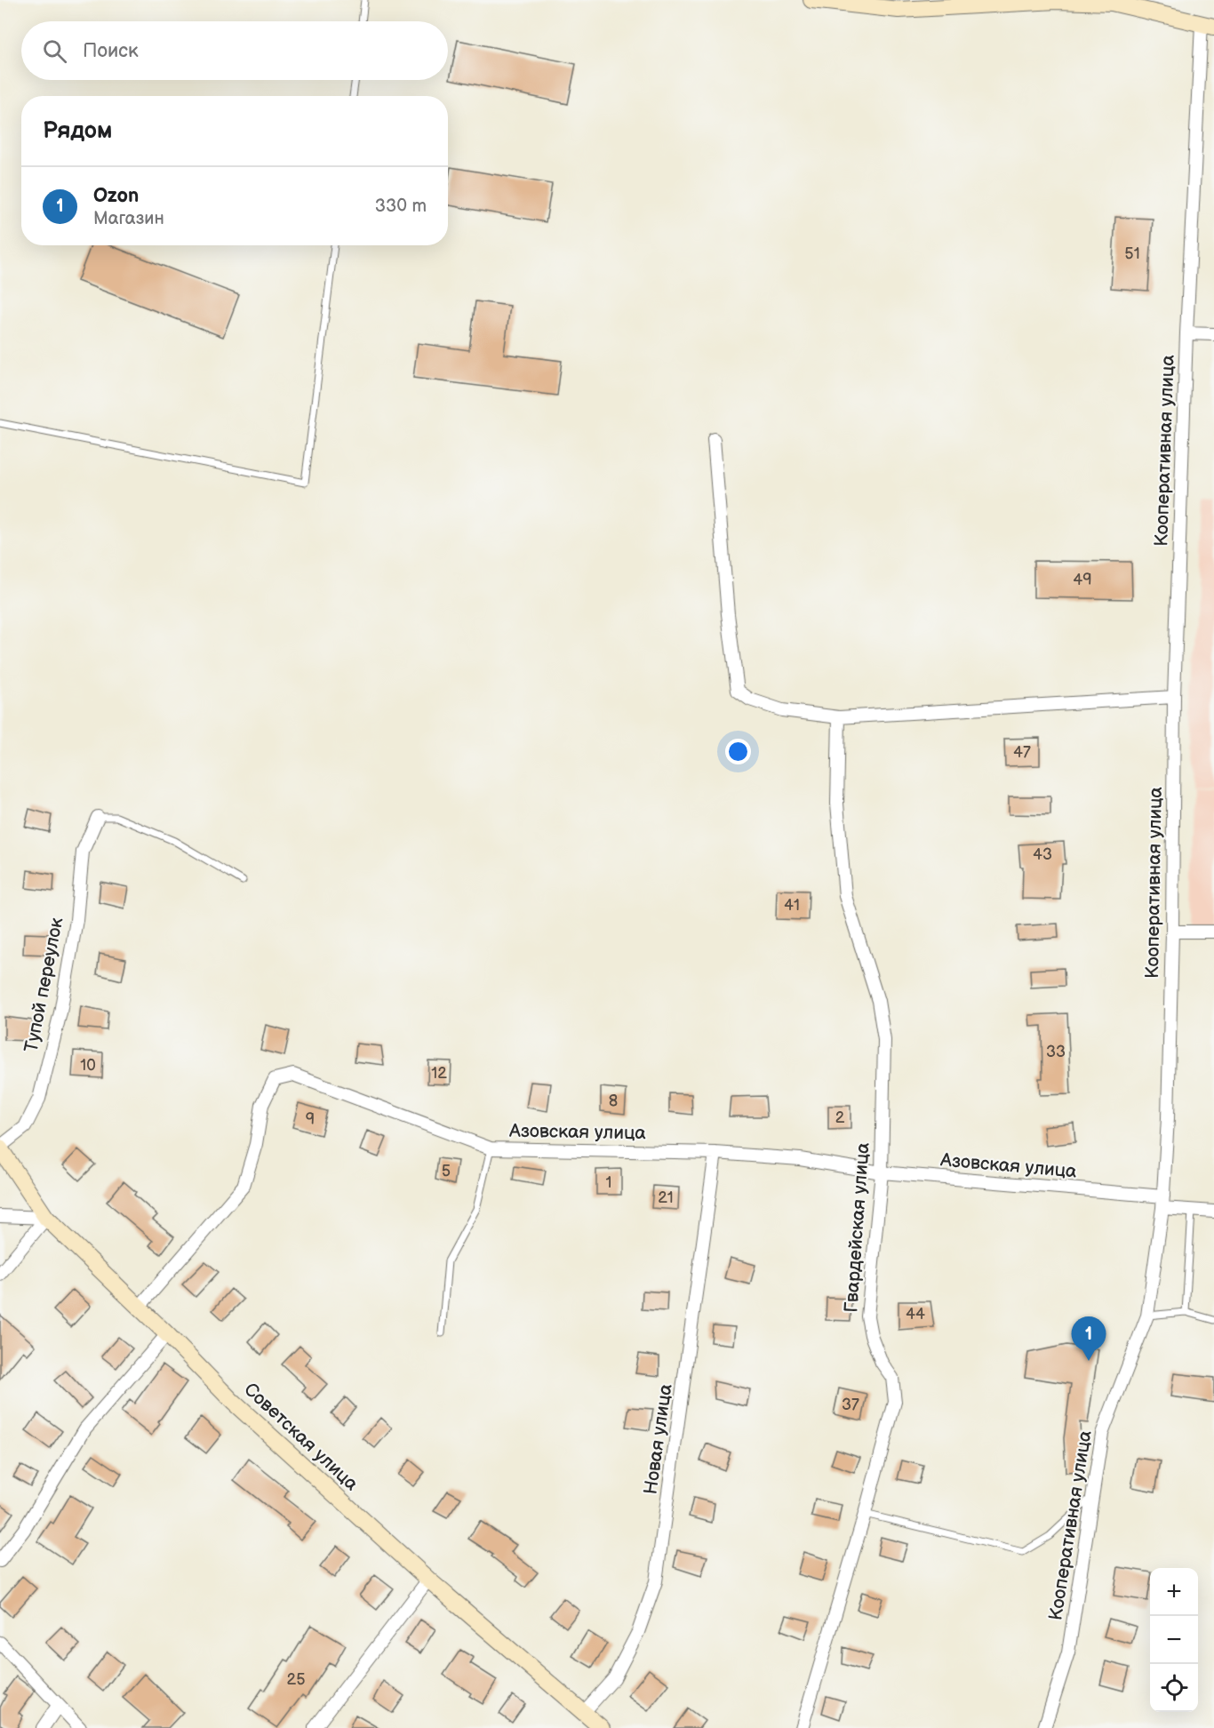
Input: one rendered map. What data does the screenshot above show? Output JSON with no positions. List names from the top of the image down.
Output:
{
  "streets": {
    "street": [
      "Кооперативная улица",
      "Тупой переулок",
      "Азовская улица",
      "Гвардейская улица",
      "Советская улица",
      "Новая улица"
    ]
  },
  "crossings": [
    ["Кооперативная улица", "Азовская улица"],
    ["Тупой переулок", "Советская улица"],
    ["Азовская улица", "Гвардейская улица"],
    ["Азовская улица", "Советская улица"],
    ["Азовская улица", "Новая улица"],
    ["Советская улица", "Новая улица"]
  ],
  "house_numbers": [
    "51",
    "49",
    "47",
    "43",
    "41",
    "33",
    "10",
    "12",
    "8",
    "2",
    "9",
    "5",
    "1",
    "21",
    "44",
    "37",
    "25"
  ],
  "page": {
    "search": "Поиск",
    "heading": "Рядом",
    "list": [
      {
        "mark": "1",
        "name": "Ozon",
        "note": "Магазин",
        "value": "330 m"
      }
    ],
    "pins": "1",
    "map_buttons": ["+", "−"]
  }
}
